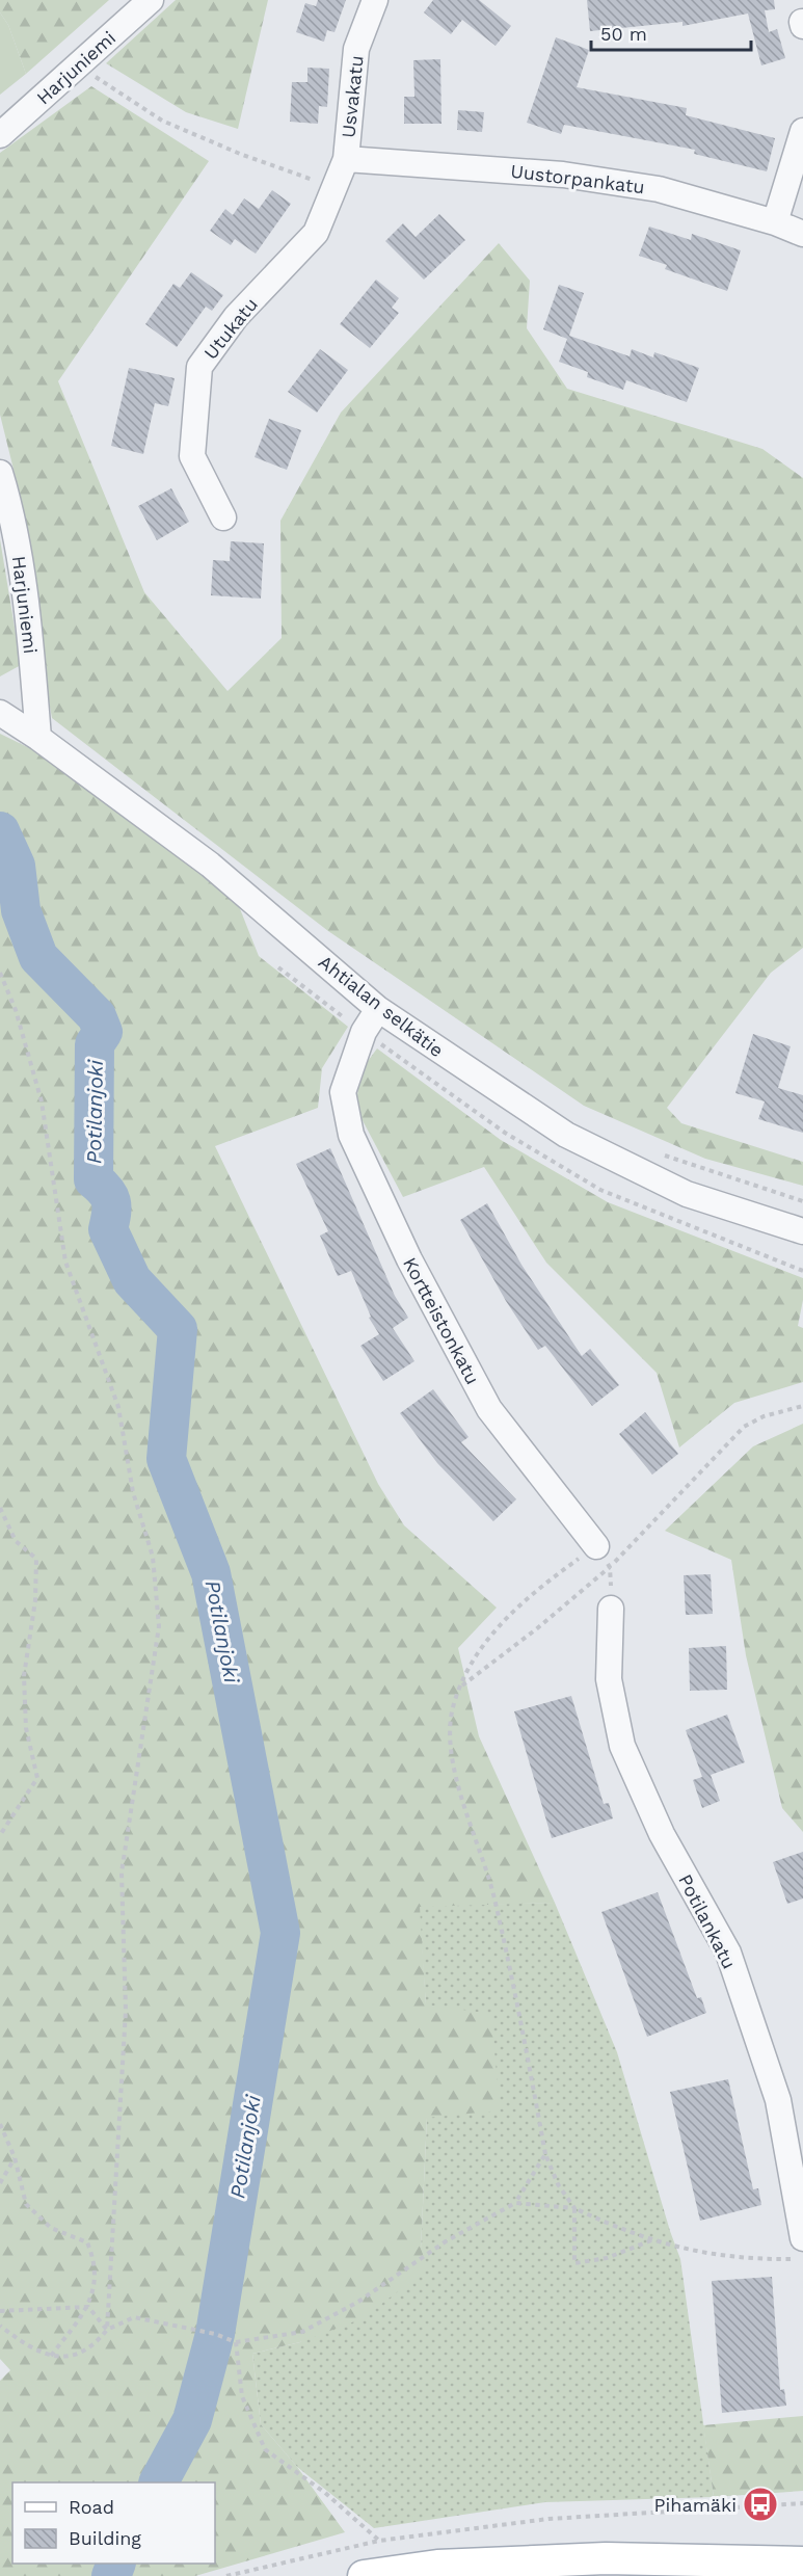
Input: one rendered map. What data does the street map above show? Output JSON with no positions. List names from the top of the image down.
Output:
{
  "streets": {
    "street": [
      "Harjuniemi",
      "Usvakatu",
      "Uustorpankatu",
      "Utukatu",
      "Ahtialan selkätie",
      "Kortteistonkatu",
      "Potilankatu"
    ]
  },
  "crossings": [
    ["Harjuniemi", "Ahtialan selkätie"],
    ["Usvakatu", "Uustorpankatu"],
    ["Usvakatu", "Utukatu"],
    ["Uustorpankatu", "Utukatu"],
    ["Ahtialan selkätie", "Kortteistonkatu"]
  ],
  "water": ["Potilanjoki"],
  "places": {
    "bus stop": ["Pihamäki"]
  },
  "legend": ["Road", "Building"],
  "scale_bar": "50 m"
}
